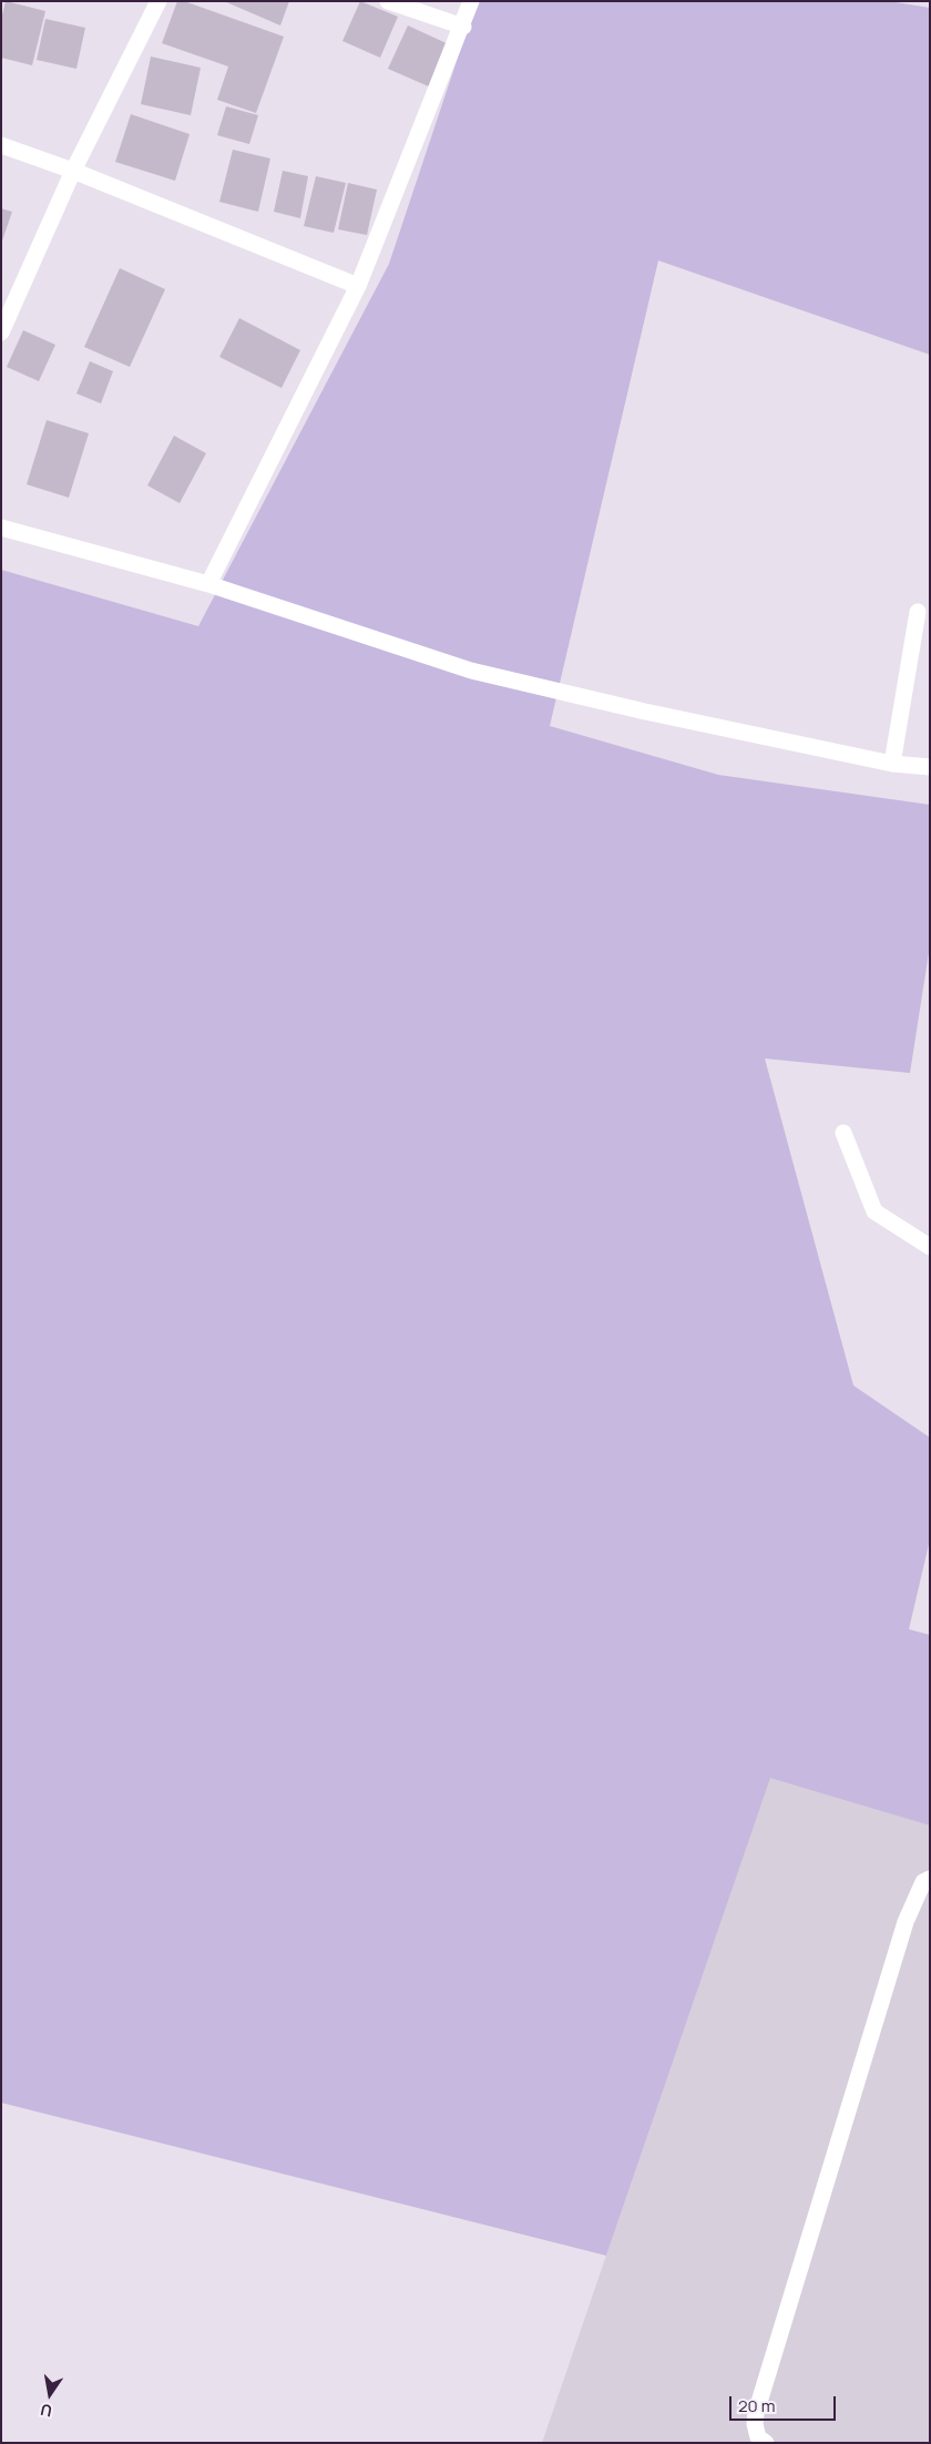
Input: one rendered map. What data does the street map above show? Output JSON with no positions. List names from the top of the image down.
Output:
{
  "scale_bar": "20 m",
  "north": "bottom"
}
